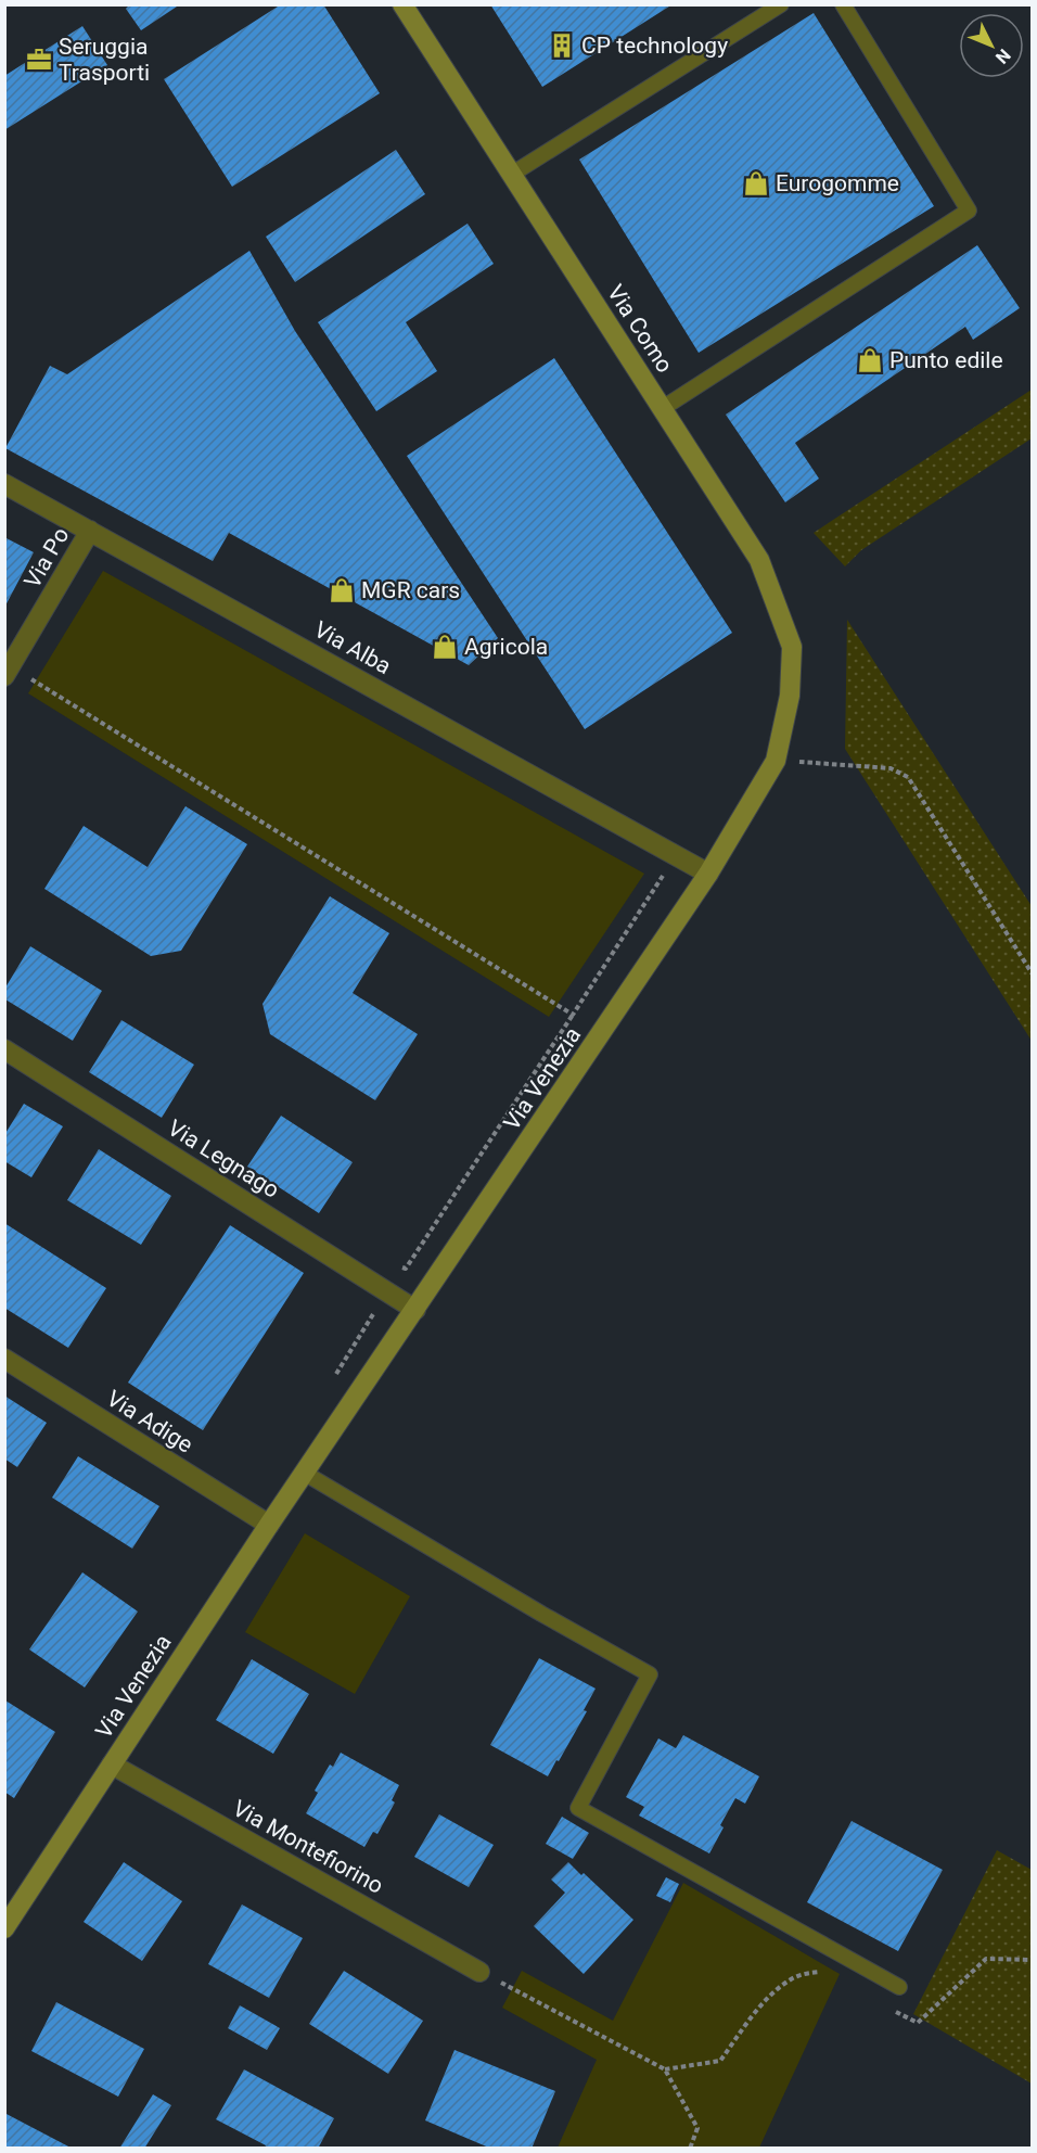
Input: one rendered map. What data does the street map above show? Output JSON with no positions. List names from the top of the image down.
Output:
{
  "streets": {
    "street": [
      "Via Como",
      "Via Po",
      "Via Alba",
      "Via Venezia",
      "Via Legnago",
      "Via Adige",
      "Via Montefiorino"
    ]
  },
  "crossings": [
    ["Via Como", "Via Venezia"],
    ["Via Po", "Via Alba"],
    ["Via Alba", "Via Venezia"],
    ["Via Venezia", "Via Legnago"],
    ["Via Venezia", "Via Adige"],
    ["Via Venezia", "Via Montefiorino"]
  ],
  "places": {
    "building": ["CP technology"],
    "office": ["Seruggia Trasporti"],
    "shop": [
      "Eurogomme",
      "Punto edile",
      "MGR cars",
      "Agricola"
    ]
  },
  "north": "bottom right"
}
